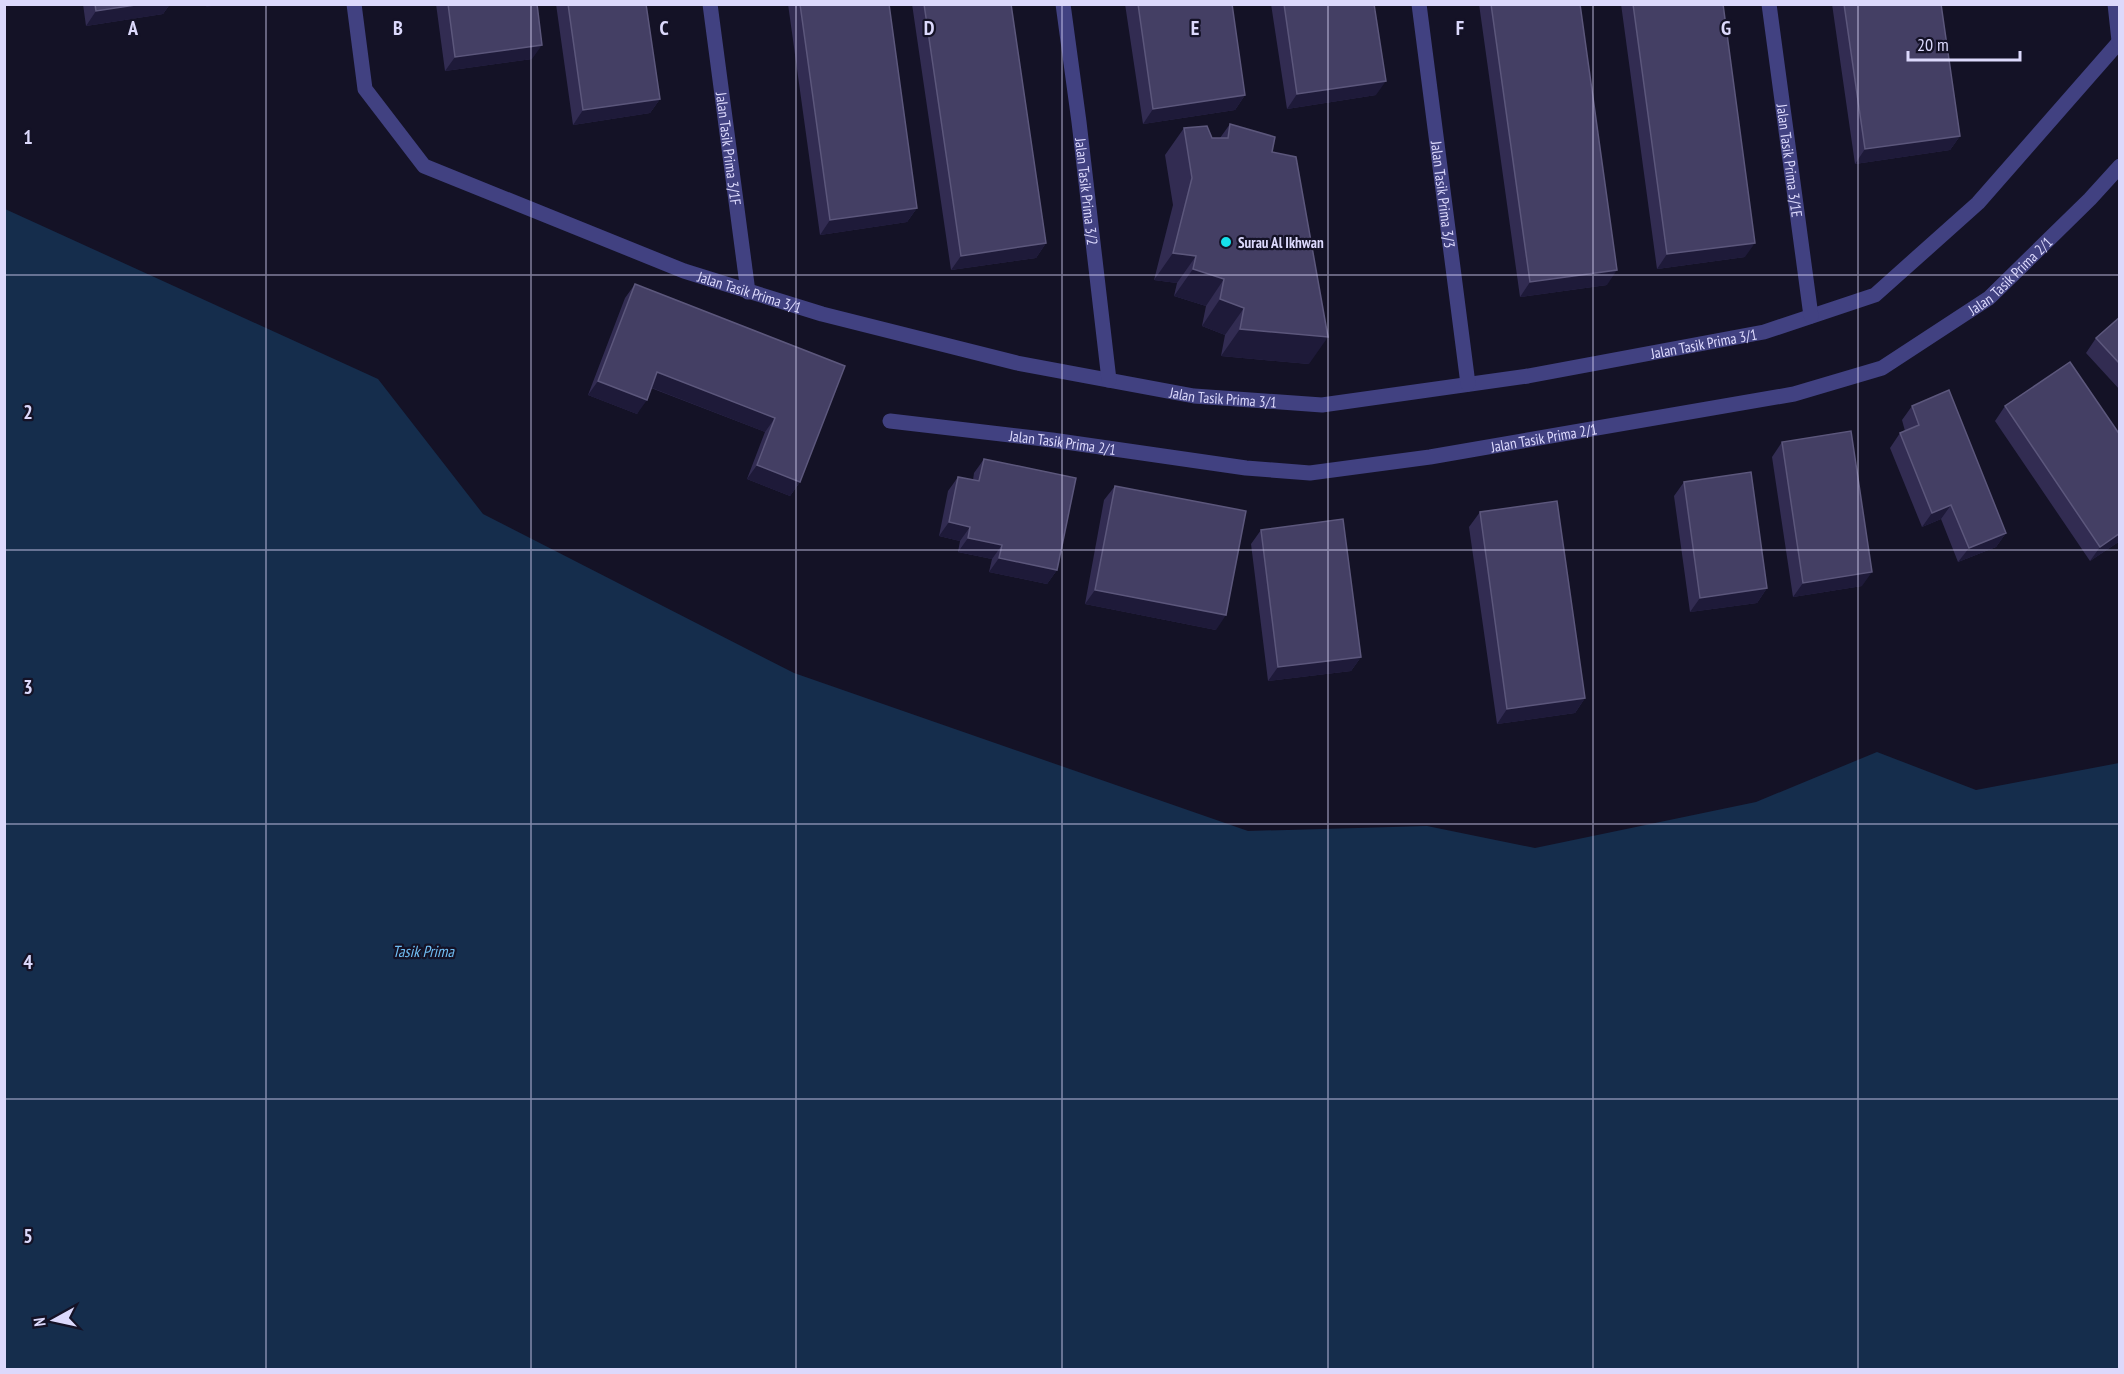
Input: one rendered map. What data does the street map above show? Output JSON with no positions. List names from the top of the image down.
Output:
{
  "streets": {
    "street": [
      "Jalan Tasik Prima 3/1F",
      "Jalan Tasik Prima 3/1E",
      "Jalan Tasik Prima 3/2",
      "Jalan Tasik Prima 3/3",
      "Jalan Tasik Prima 2/1",
      "Jalan Tasik Prima 3/1"
    ]
  },
  "crossings": [
    ["Jalan Tasik Prima 3/1F", "Jalan Tasik Prima 3/1"],
    ["Jalan Tasik Prima 3/1E", "Jalan Tasik Prima 3/1"],
    ["Jalan Tasik Prima 3/2", "Jalan Tasik Prima 3/1"],
    ["Jalan Tasik Prima 3/3", "Jalan Tasik Prima 3/1"]
  ],
  "water": ["Tasik Prima"],
  "places": ["Surau Al Ikhwan"],
  "scale_bar": "20 m",
  "north": "left",
  "grid": {
    "columns": [
      "A",
      "B",
      "C",
      "D",
      "E",
      "F",
      "G"
    ],
    "rows": [
      "1",
      "2",
      "3",
      "4",
      "5"
    ]
  }
}
